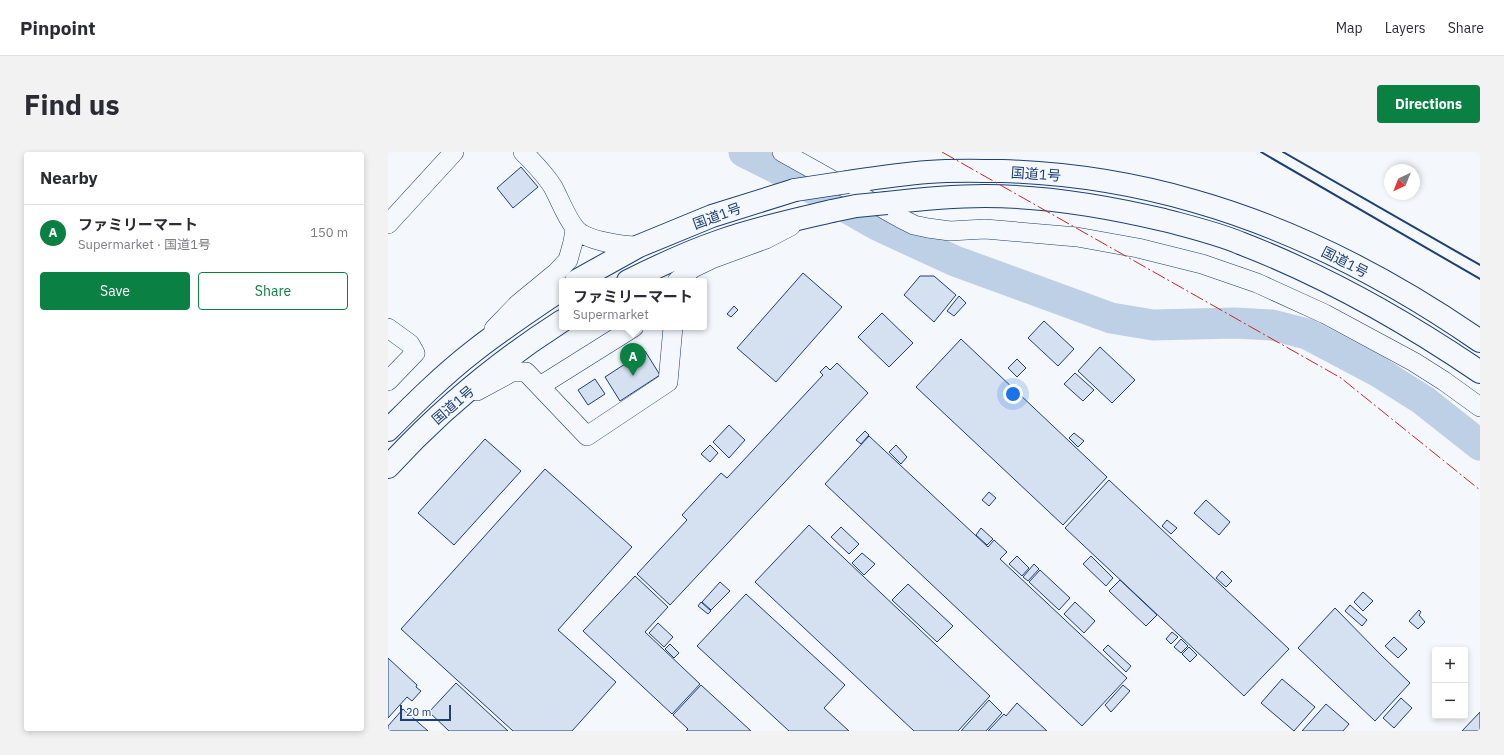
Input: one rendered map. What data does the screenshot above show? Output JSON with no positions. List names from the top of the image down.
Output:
{
  "streets": {
    "highway": ["国道1号"]
  },
  "scale_bar": "20 m",
  "north": "bottom left",
  "page": {
    "header": "Pinpoint",
    "nav": ["Map", "Layers", "Share"],
    "buttons": [
      "Directions",
      ["Save", "Share"]
    ],
    "title": "Find us",
    "heading": "Nearby",
    "list": [
      {
        "mark": "A",
        "name": "ファミリーマート",
        "note": "Supermarket · 国道1号",
        "value": "150 m"
      }
    ],
    "popup": ["ファミリーマート", "Supermarket"],
    "pins": "A",
    "map_buttons": ["+", "−"],
    "scale": "20 m"
  }
}
